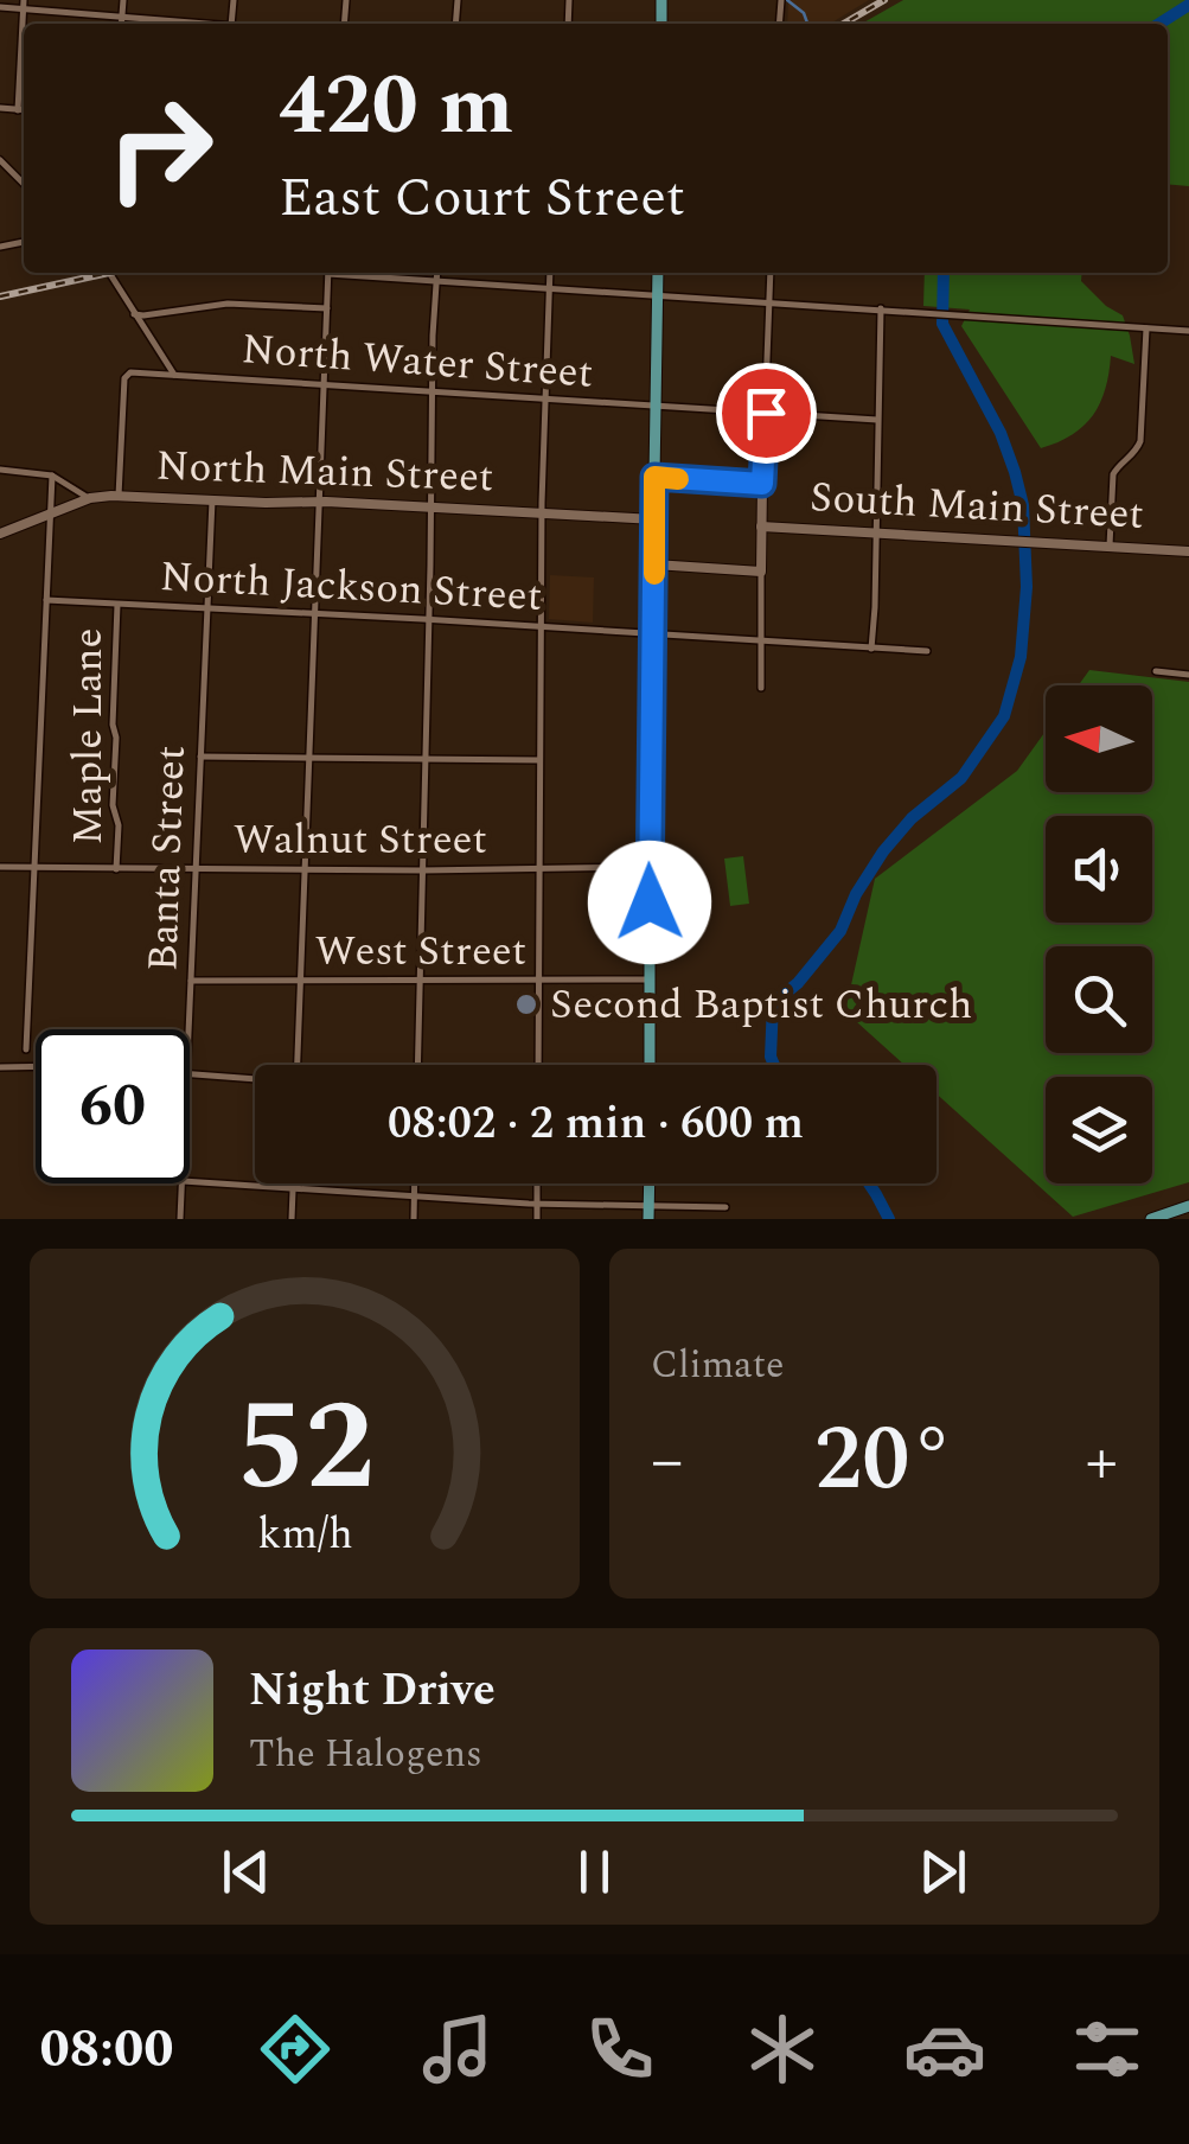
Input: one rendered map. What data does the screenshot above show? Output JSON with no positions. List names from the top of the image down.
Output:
{
  "streets": {
    "street": [
      "North Water Street",
      "North Main Street",
      "South Main Street",
      "North Jackson Street",
      "Maple Lane",
      "Walnut Street",
      "Banta Street",
      "West Street"
    ]
  },
  "crossings": [
    ["North Water Street", "North Main Street"],
    ["North Main Street", "Banta Street"],
    ["North Jackson Street", "Maple Lane"],
    ["North Jackson Street", "Banta Street"],
    ["Maple Lane", "Walnut Street"],
    ["Walnut Street", "Banta Street"],
    ["Banta Street", "West Street"]
  ],
  "places": ["Second Baptist Church"],
  "north": "left",
  "page": {
    "turn": ["420 m", "East Court Street"],
    "limit": "60",
    "trip": "08:02 · 2 min · 600 m",
    "tile": "Climate",
    "heat": ["−", "20°", "+"],
    "song": ["Night Drive", "The Halogens"],
    "tabs": "08:00",
    "gauge": ["52", "km/h"]
  }
}
